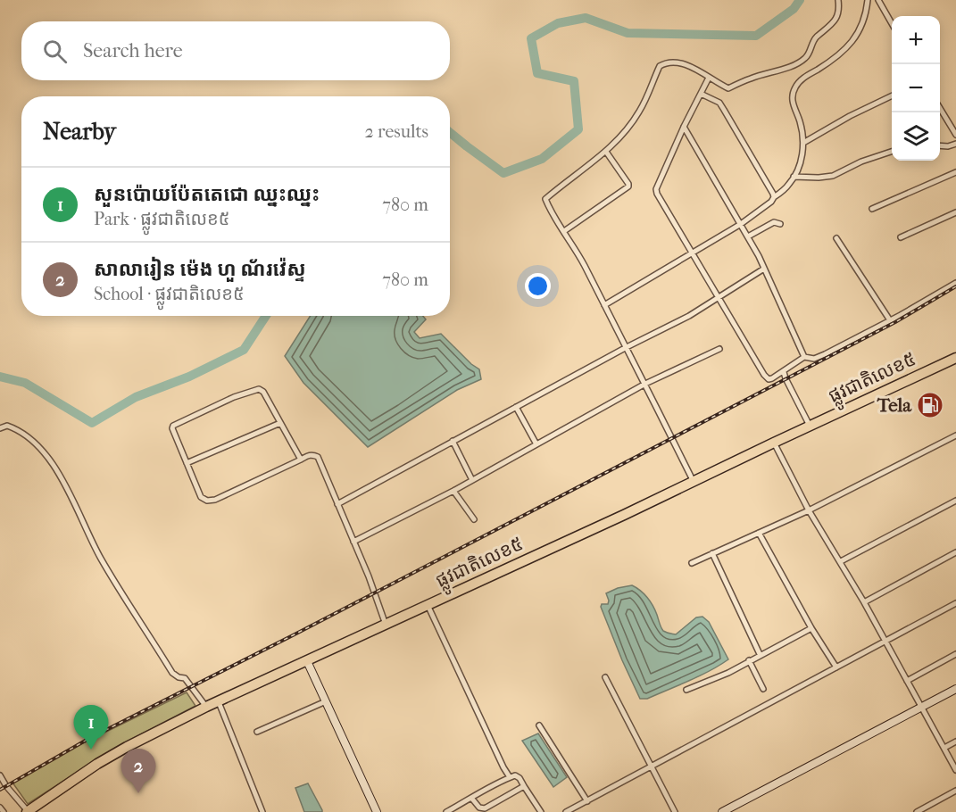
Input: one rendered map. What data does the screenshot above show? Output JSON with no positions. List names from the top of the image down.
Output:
{
  "streets": {
    "highway": ["ផ្លូវជាតិលេខ៥"]
  },
  "places": {
    "fuel station": ["Tela"]
  },
  "page": {
    "map_buttons": ["+", "−"],
    "search": "Search here",
    "heading": ["Nearby", "2 results"],
    "list": [
      {
        "mark": "1",
        "name": "សួនប៉ោយប៉ែតតេជោ ឈ្នះឈ្នះ",
        "note": "Park · ផ្លូវជាតិលេខ៥",
        "value": "780 m"
      },
      {
        "mark": "2",
        "name": "សាលារៀន ម៉េង ហួ ណ័រវ៉េស្ទ",
        "note": "School · ផ្លូវជាតិលេខ៥",
        "value": "780 m"
      }
    ],
    "pins": ["1", "2"]
  }
}
